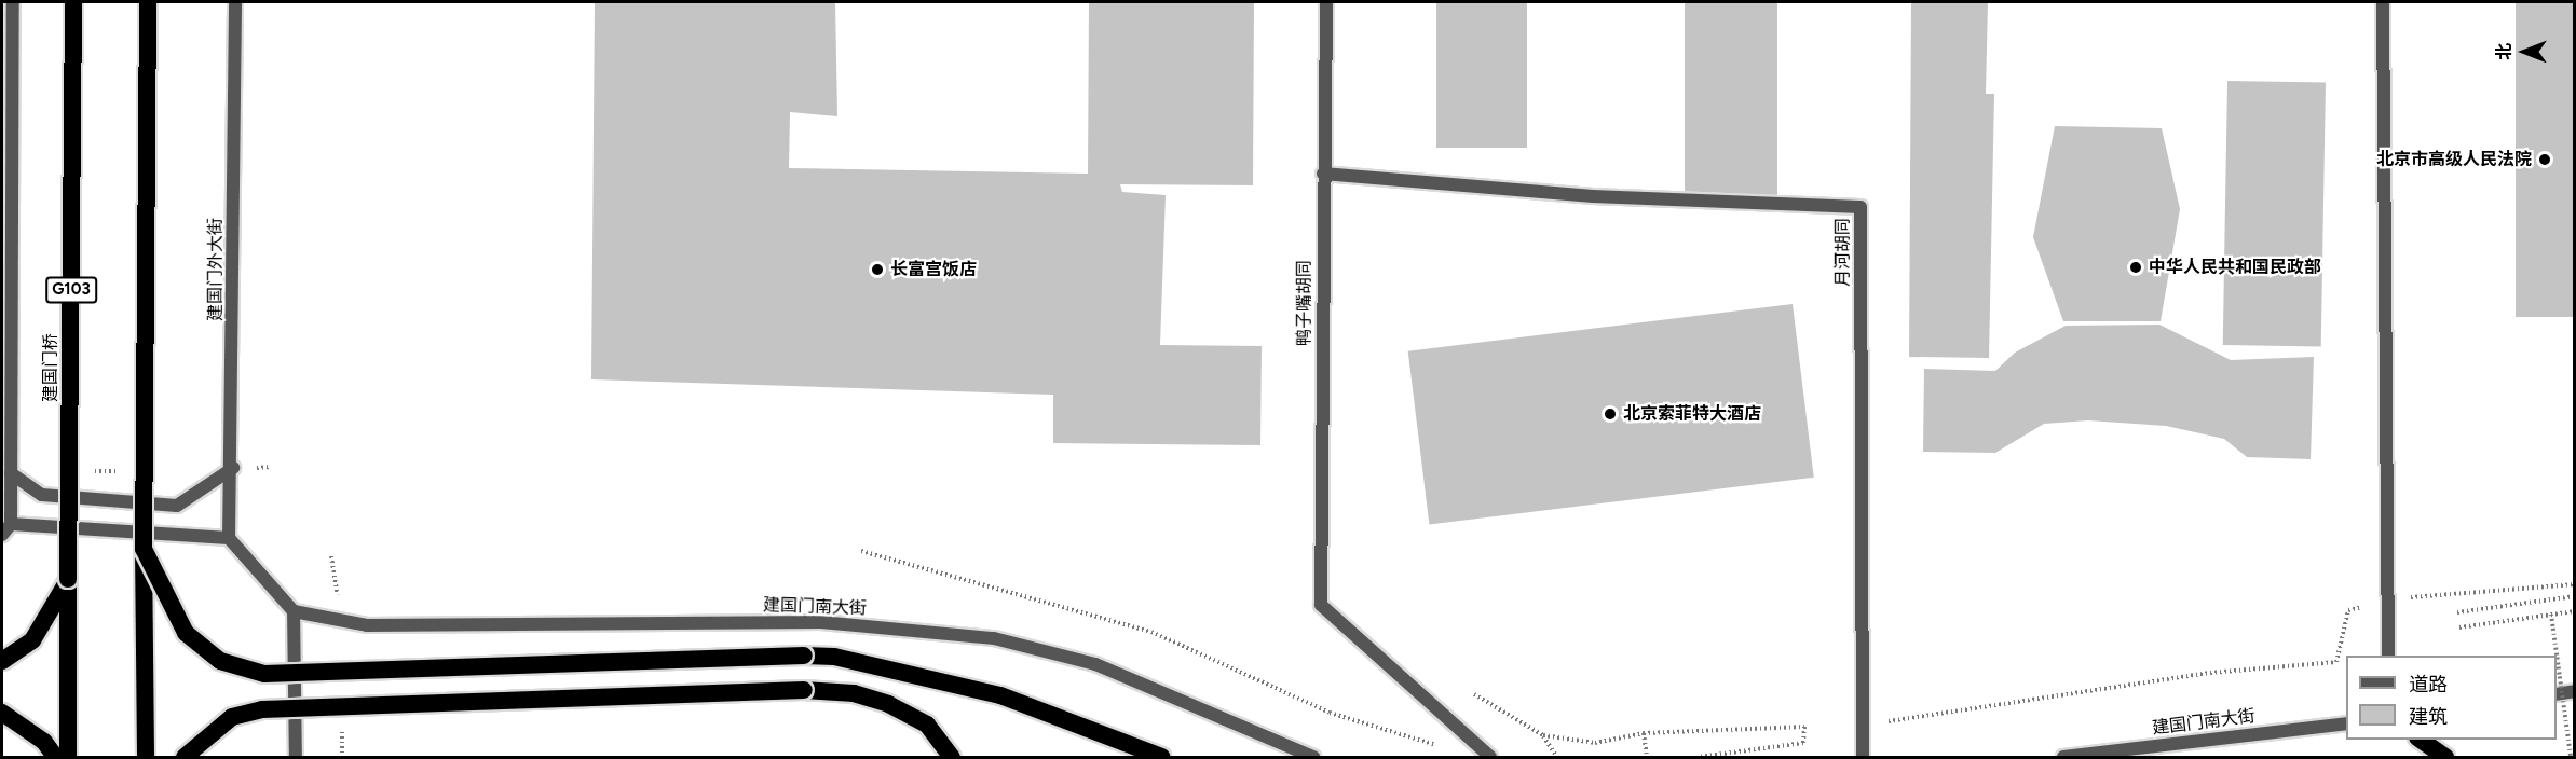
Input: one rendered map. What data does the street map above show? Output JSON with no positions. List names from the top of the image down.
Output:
{
  "streets": {
    "highway": ["G103", "建国门桥"],
    "street": [
      "月河胡同",
      "建国门外大街",
      "鸭子嘴胡同",
      "建国门南大街"
    ]
  },
  "crossings": [
    ["月河胡同", "鸭子嘴胡同"]
  ],
  "places": [
    "北京市高级人民法院",
    "中华人民共和国民政部",
    "长富宫饭店",
    "北京索菲特大酒店"
  ],
  "legend": ["道路", "建筑"],
  "north": "left"
}
